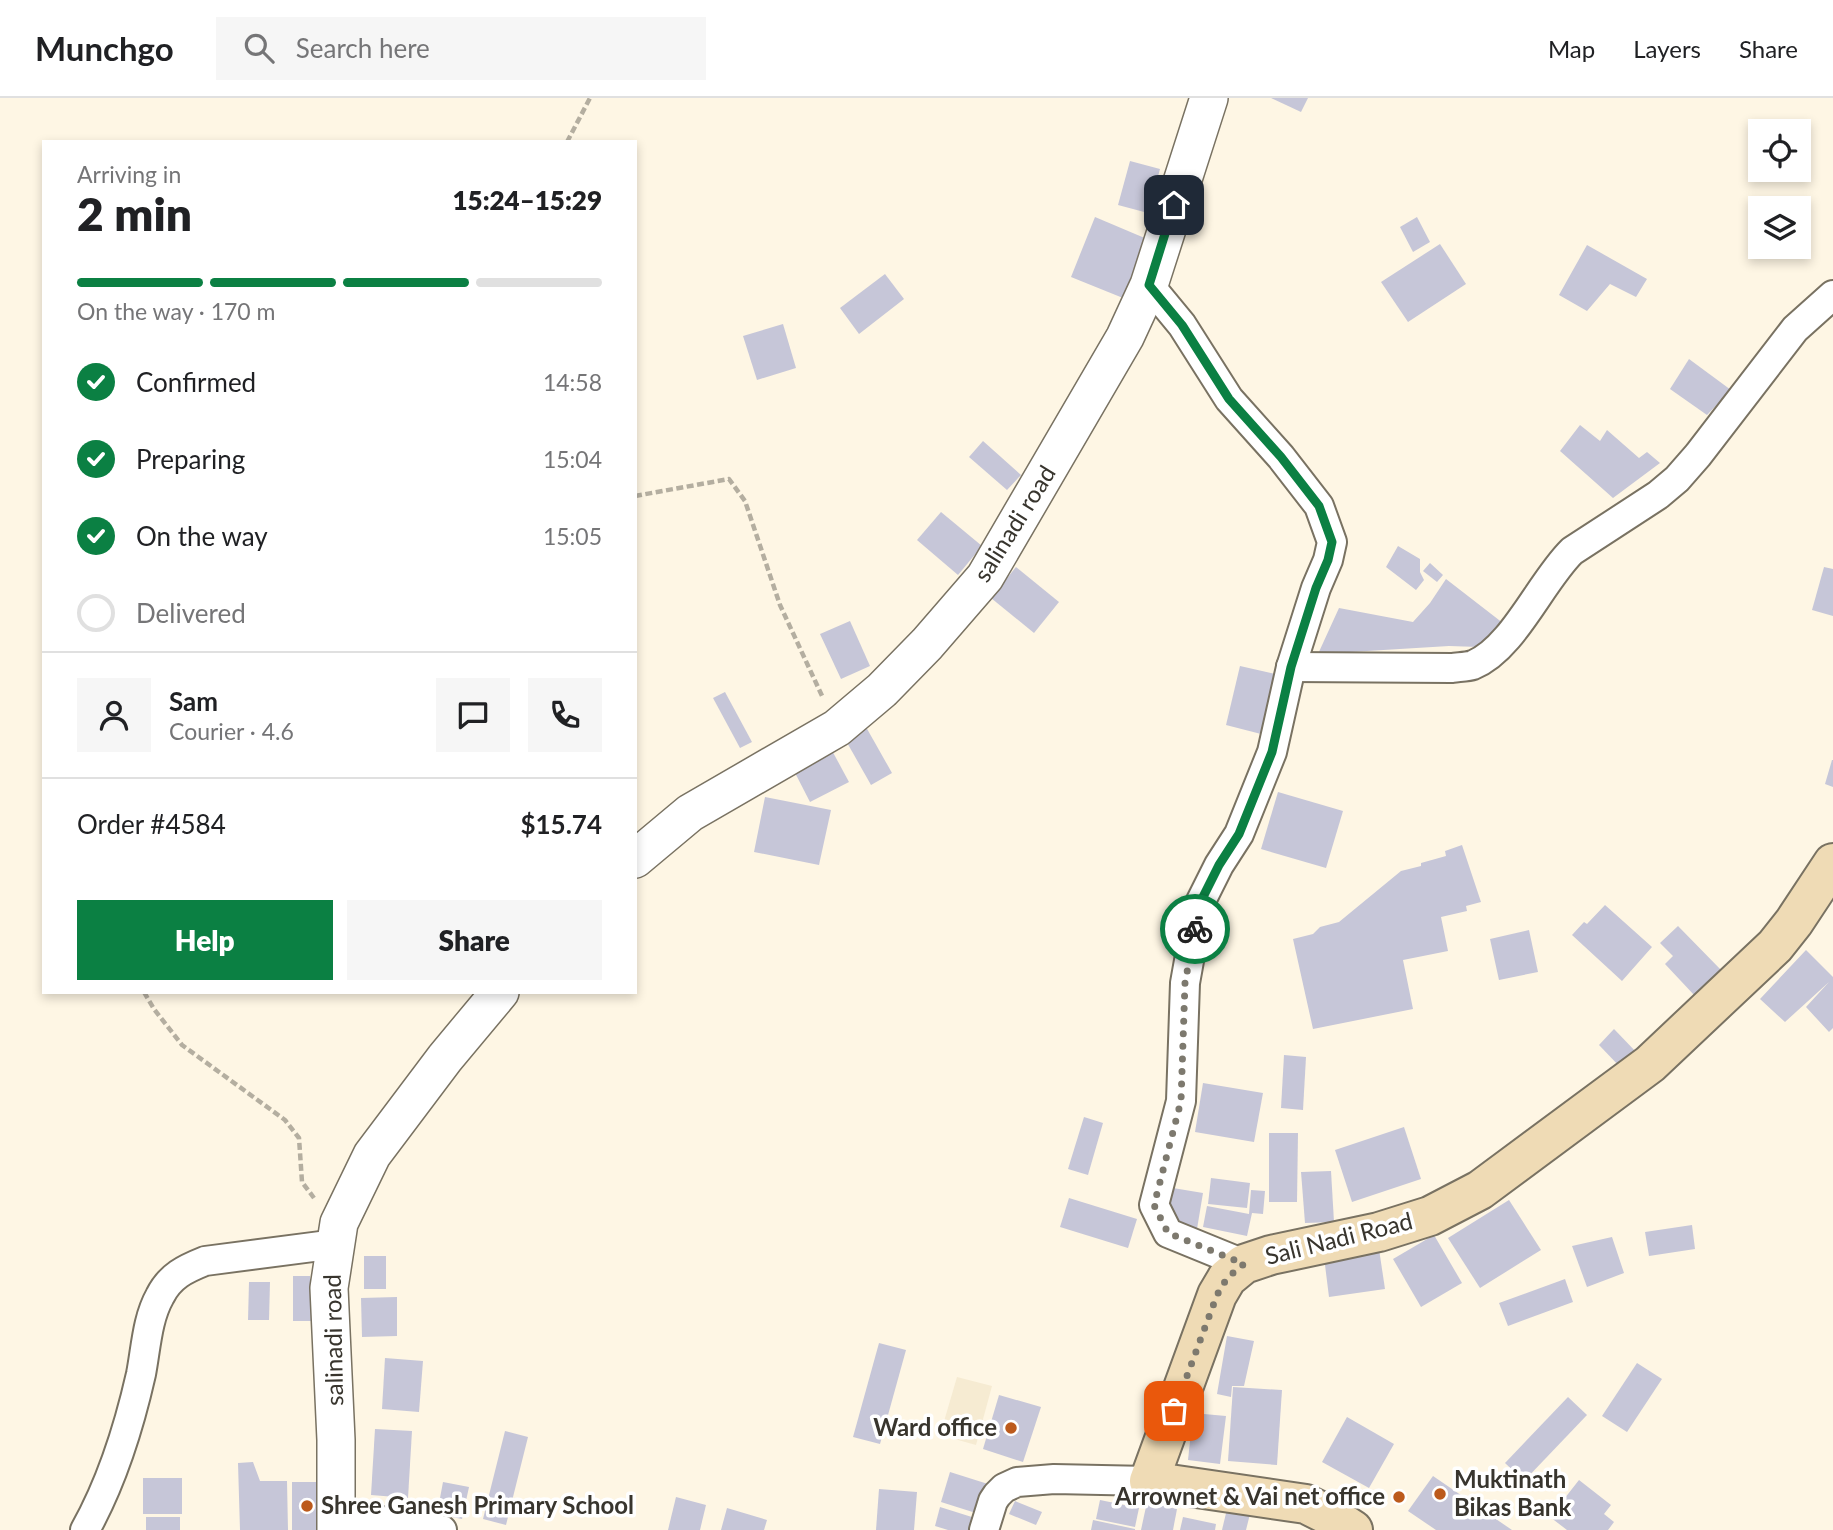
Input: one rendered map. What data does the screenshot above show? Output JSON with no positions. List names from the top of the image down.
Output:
{
  "streets": {
    "main road": ["Sali Nadi Road"],
    "street": ["salinadi road"]
  },
  "places": [
    "Ward office",
    "Muktinath Bikas Bank",
    "Arrownet & Vai net office",
    "Shree Ganesh Primary School"
  ],
  "page": {
    "header": "Munchgo",
    "search": "Search here",
    "nav": ["Map", "Layers", "Share"],
    "heading": ["2 min", "Arriving in", "15:24–15:29"],
    "panel": [
      "Sam",
      "Courier · 4.6",
      "Order #4584",
      "$15.74"
    ],
    "bar": "On the way · 170 m",
    "list": [
      ["Confirmed", "14:58"],
      ["Preparing", "15:04"],
      ["On the way", "15:05"],
      "Delivered"
    ],
    "buttons": ["Help", "Share"]
  }
}
